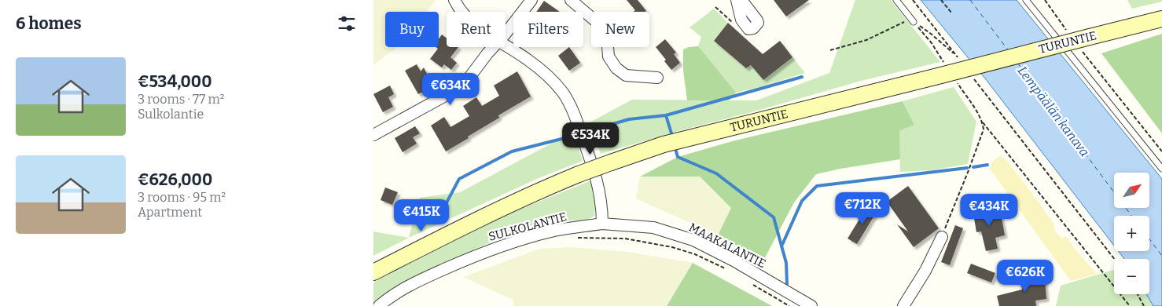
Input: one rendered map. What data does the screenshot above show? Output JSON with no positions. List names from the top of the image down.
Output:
{
  "streets": {
    "main road": ["TURUNTIE"],
    "street": ["SULKOLANTIE", "MAAKALANTIE"]
  },
  "crossings": [
    ["SULKOLANTIE", "MAAKALANTIE"]
  ],
  "water": ["Lempäälän kanava"],
  "north": "top right",
  "page": {
    "heading": "6 homes",
    "chip": [
      "Buy",
      "Rent",
      "Filters",
      "New"
    ],
    "list": [
      {
        "name": "€534,000",
        "note": "3 rooms · 77 m² · Sulkolantie"
      },
      {
        "name": "€626,000",
        "note": "3 rooms · 95 m² · Apartment"
      }
    ],
    "price": [
      "€634K",
      "€534K",
      "€712K",
      "€434K",
      "€415K",
      "€626K"
    ],
    "map_buttons": ["+", "−"]
  }
}
